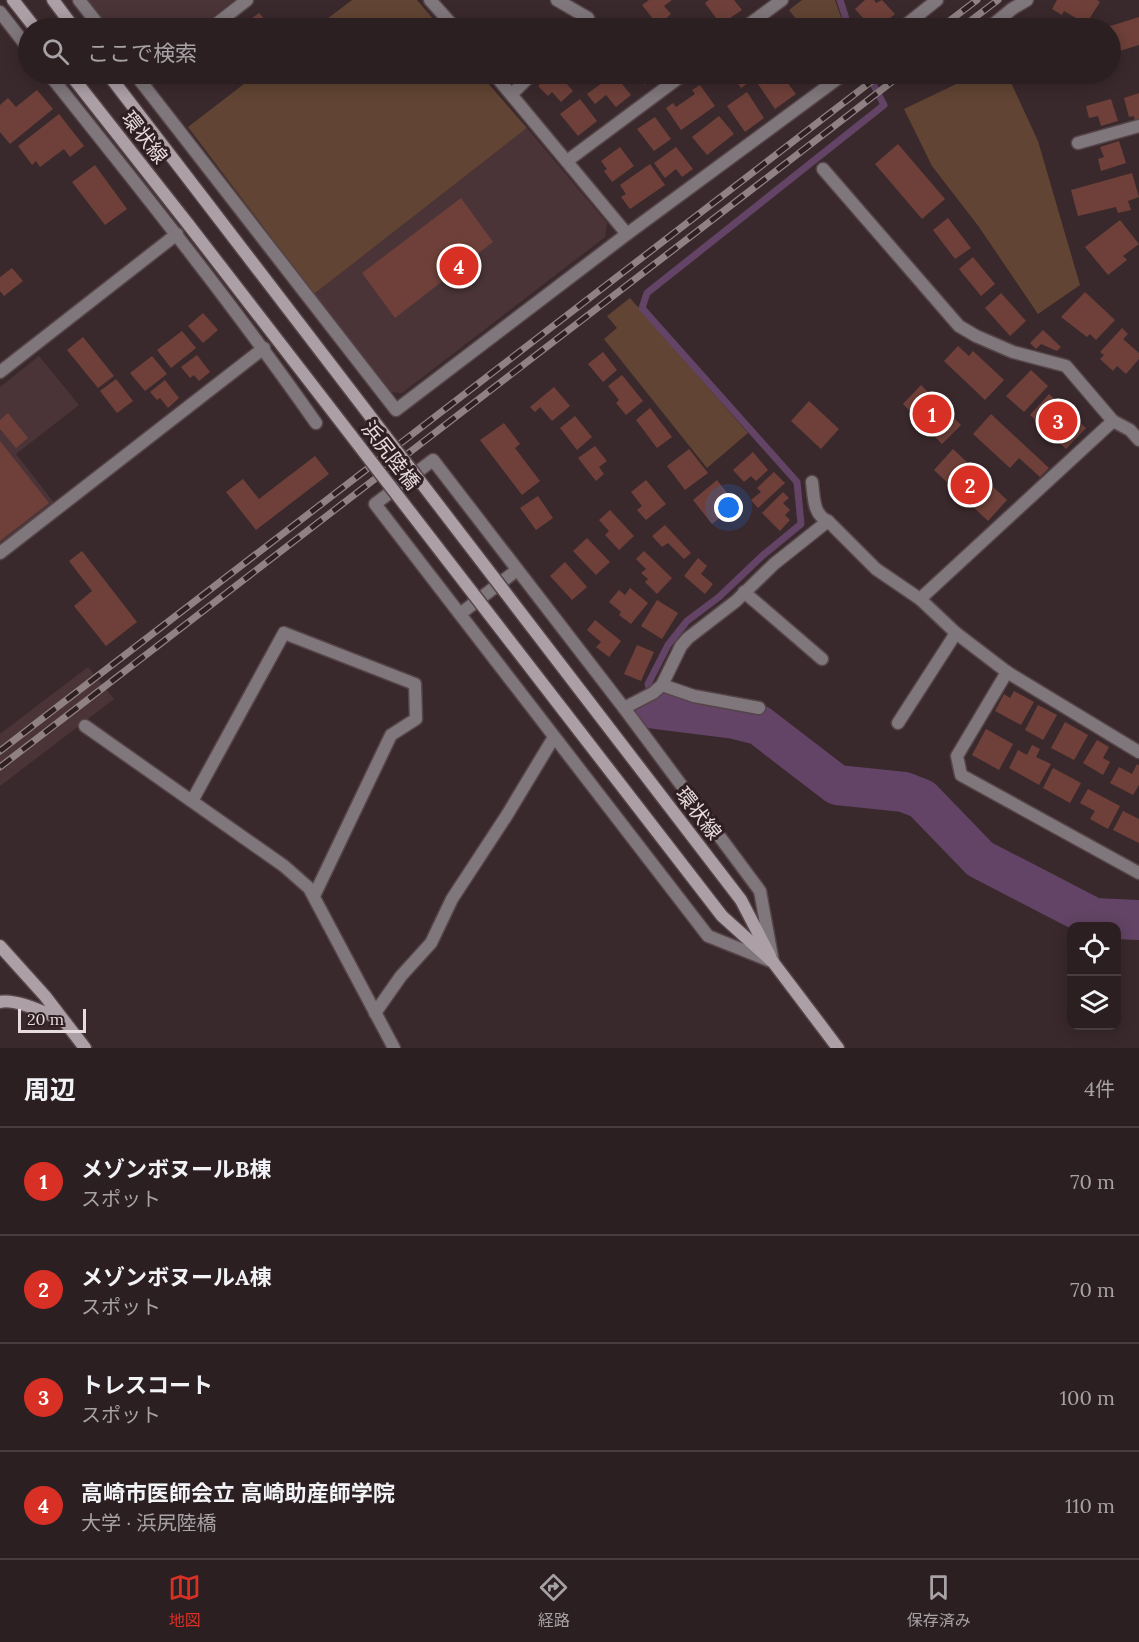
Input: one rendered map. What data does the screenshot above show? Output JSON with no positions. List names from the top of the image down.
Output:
{
  "streets": {
    "street": ["環状線", "浜尻陸橋"]
  },
  "crossings": [
    ["環状線", "浜尻陸橋"]
  ],
  "scale_bar": "20 m",
  "page": {
    "search": "ここで検索",
    "pins": [
      "4",
      "1",
      "3",
      "2"
    ],
    "scale": "20 m",
    "heading": ["周辺", "4件"],
    "list": [
      {
        "mark": "1",
        "name": "メゾンボヌールB棟",
        "note": "スポット",
        "value": "70 m"
      },
      {
        "mark": "2",
        "name": "メゾンボヌールA棟",
        "note": "スポット",
        "value": "70 m"
      },
      {
        "mark": "3",
        "name": "トレスコート",
        "note": "スポット",
        "value": "100 m"
      },
      {
        "mark": "4",
        "name": "高崎市医師会立 高崎助産師学院",
        "note": "大学 · 浜尻陸橋",
        "value": "110 m"
      }
    ],
    "nav": ["地図", "経路", "保存済み"]
  }
}
